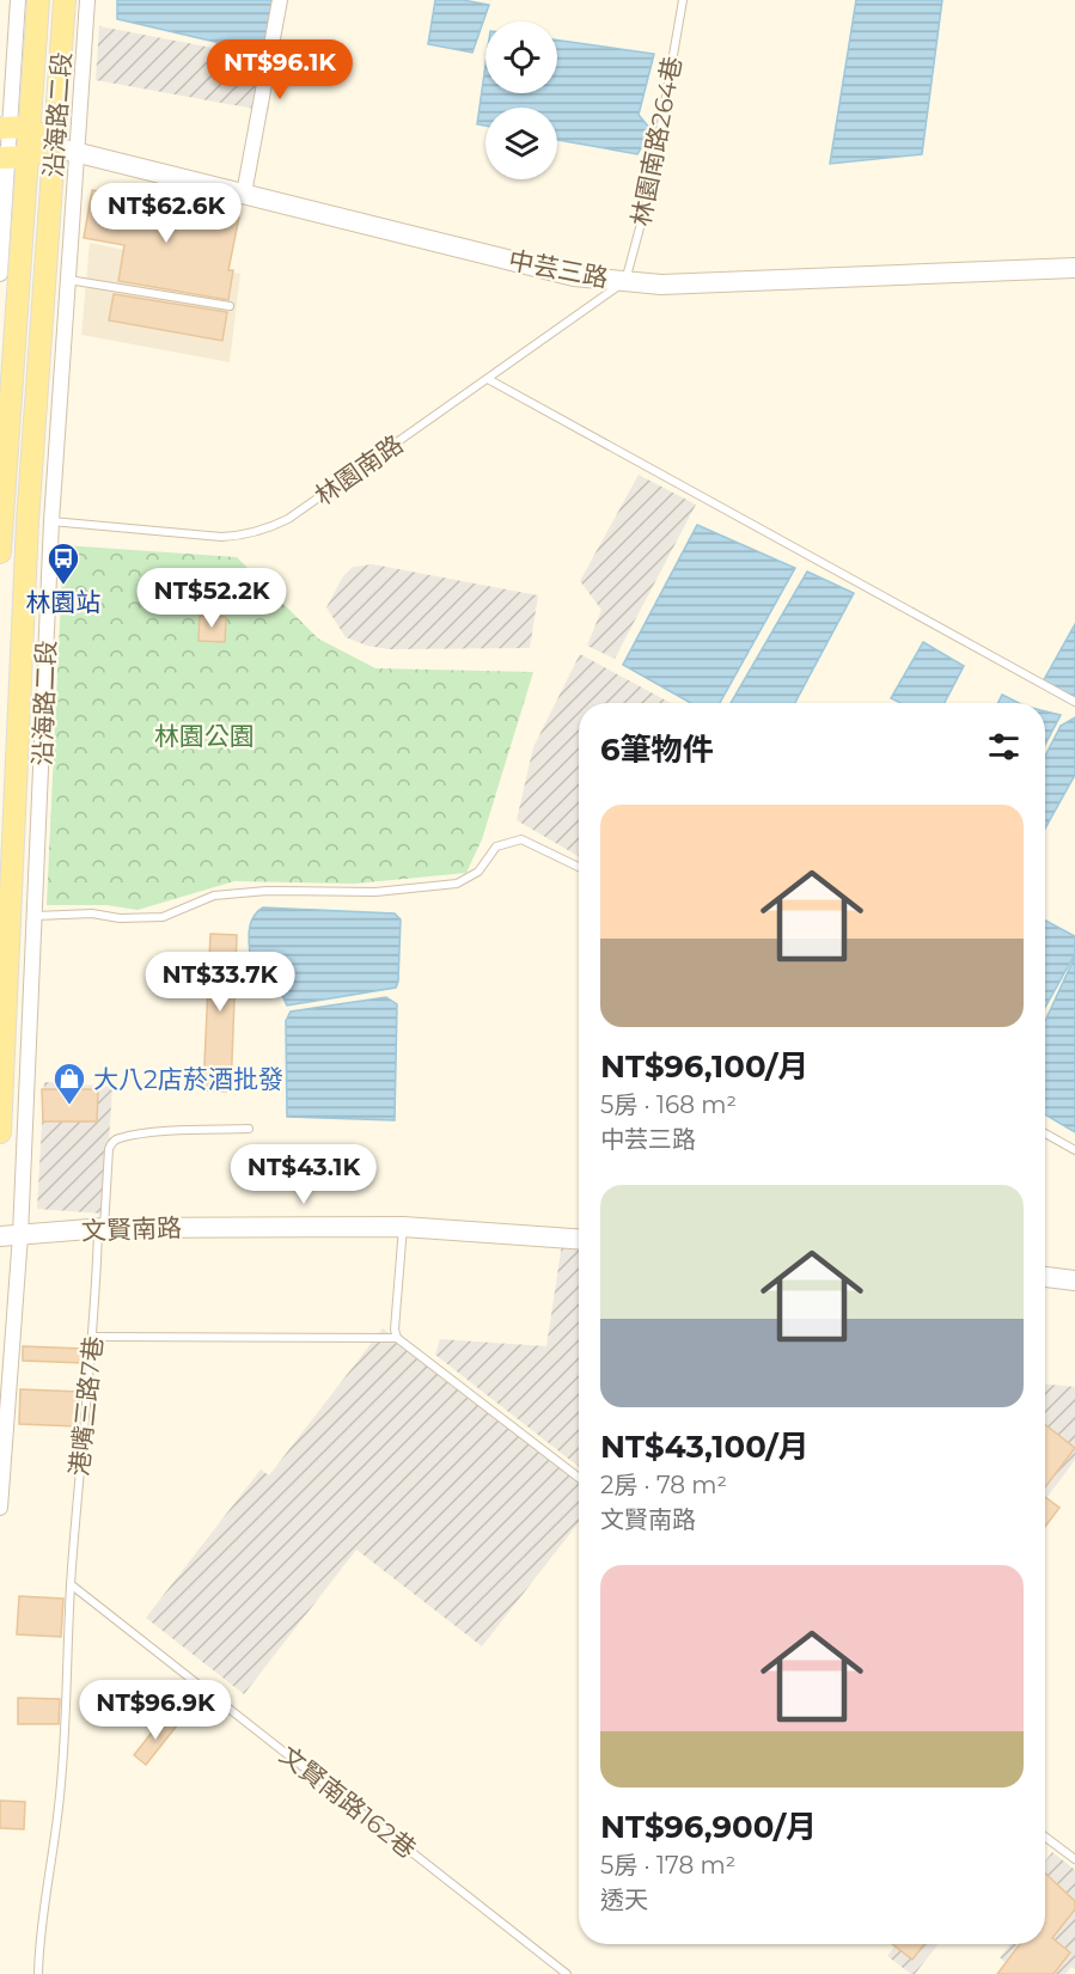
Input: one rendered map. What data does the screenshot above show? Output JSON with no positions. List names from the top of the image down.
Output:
{
  "streets": {
    "main road": ["沿海路二段"],
    "street": ["中芸三路", "文賢南路"],
    "lane": [
      "林園南路264巷",
      "林園南路",
      "港嘴三路7巷",
      "文賢南路162巷"
    ]
  },
  "crossings": [
    ["沿海路二段", "中芸三路"],
    ["沿海路二段", "林園南路"],
    ["沿海路二段", "文賢南路"],
    ["林園南路264巷", "中芸三路"],
    ["林園南路264巷", "林園南路"],
    ["中芸三路", "林園南路"],
    ["文賢南路", "港嘴三路7巷"],
    ["港嘴三路7巷", "文賢南路162巷"]
  ],
  "parks": ["林園公園"],
  "places": {
    "bus stop": ["林園站"],
    "shop": ["大八2店菸酒批發"]
  },
  "page": {
    "price": [
      "NT$96.1K",
      "NT$62.6K",
      "NT$52.2K",
      "NT$33.7K",
      "NT$43.1K",
      "NT$96.9K"
    ],
    "heading": "6筆物件",
    "list": [
      {
        "name": "NT$96,100/月",
        "note": "5房 · 168 m² · 中芸三路"
      },
      {
        "name": "NT$43,100/月",
        "note": "2房 · 78 m² · 文賢南路"
      },
      {
        "name": "NT$96,900/月",
        "note": "5房 · 178 m² · 透天"
      }
    ]
  }
}
